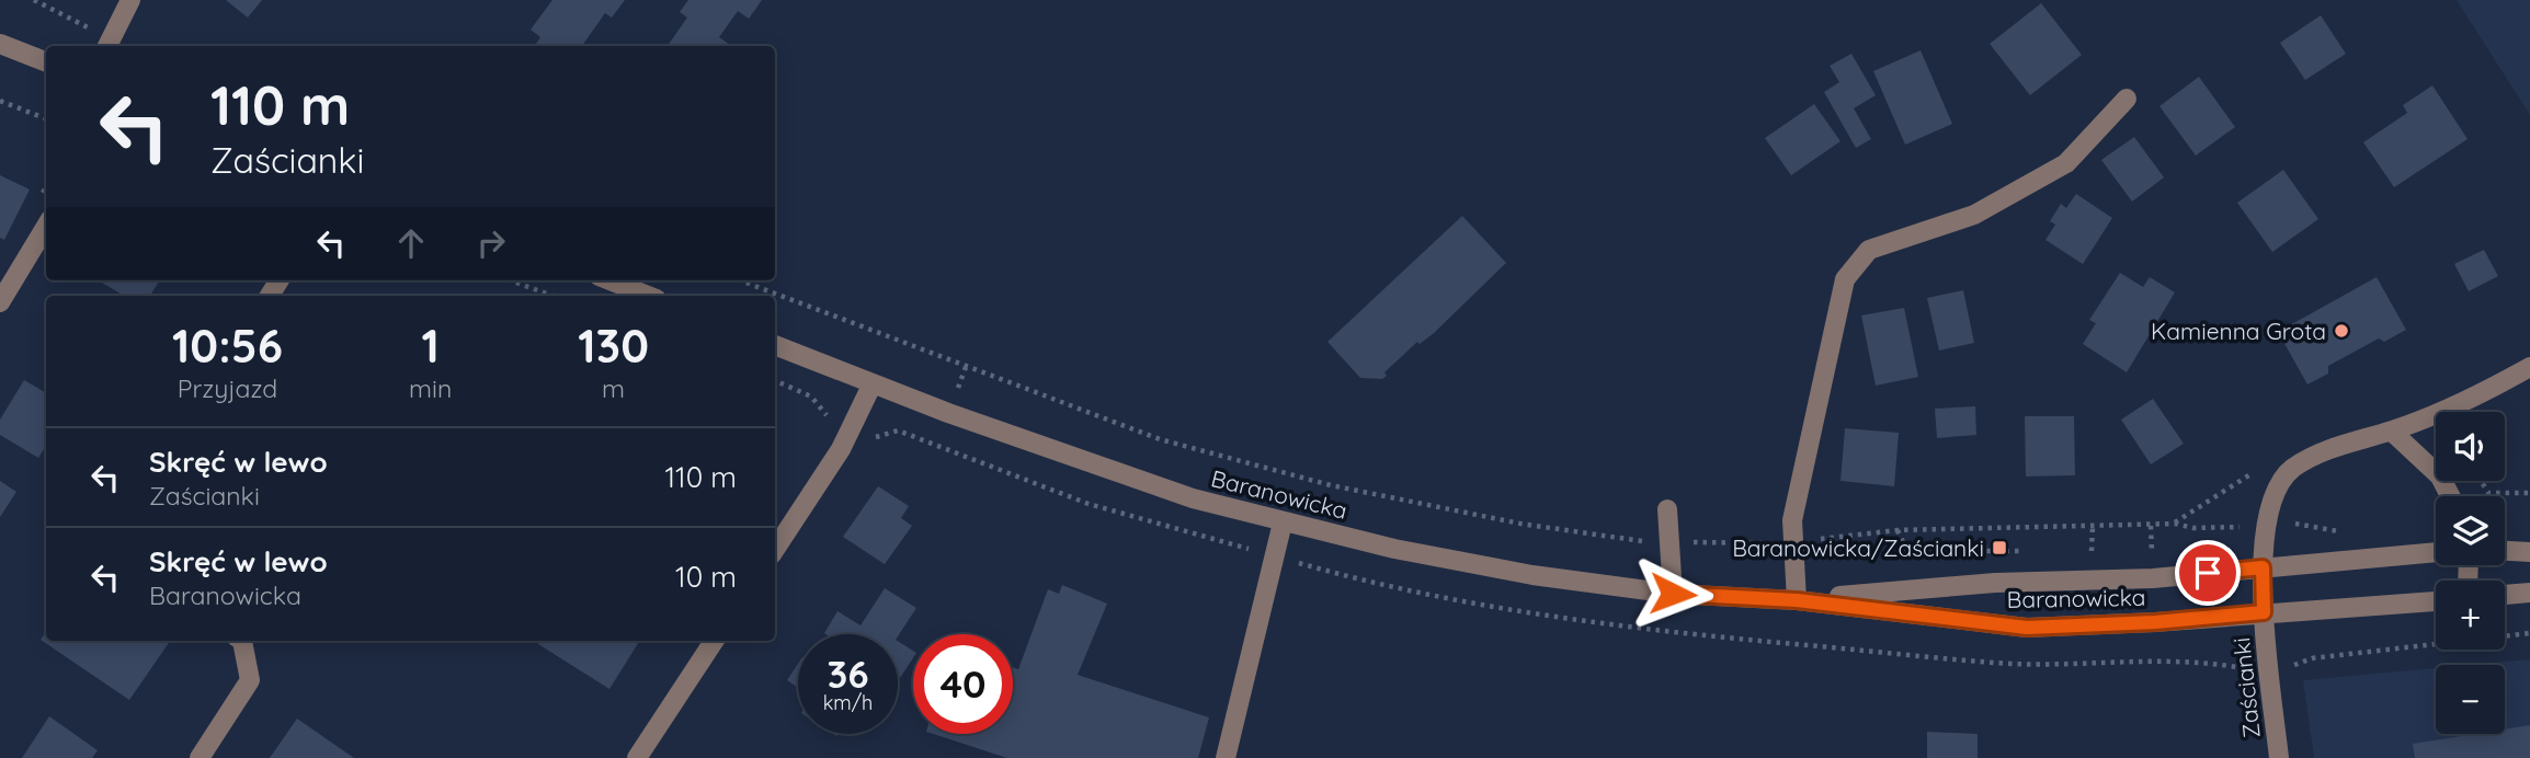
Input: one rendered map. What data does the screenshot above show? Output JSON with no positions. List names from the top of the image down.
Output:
{
  "streets": {
    "street": ["Baranowicka", "Zaścianki"]
  },
  "crossings": [
    ["Baranowicka", "Zaścianki"]
  ],
  "places": {
    "other": ["Kamienna Grota"],
    "transit": ["Baranowicka/Zaścianki"]
  },
  "page": {
    "turn": ["110 m", "Zaścianki"],
    "eta": [
      "10:56",
      "Przyjazd",
      "1",
      "min",
      "130",
      "m"
    ],
    "map_buttons": ["+", "−"],
    "list": [
      {
        "name": "Skręć w lewo",
        "note": "Zaścianki",
        "value": "110 m"
      },
      {
        "name": "Skręć w lewo",
        "note": "Baranowicka",
        "value": "10 m"
      }
    ],
    "speed": "36 km/h",
    "limit": "40"
  }
}
